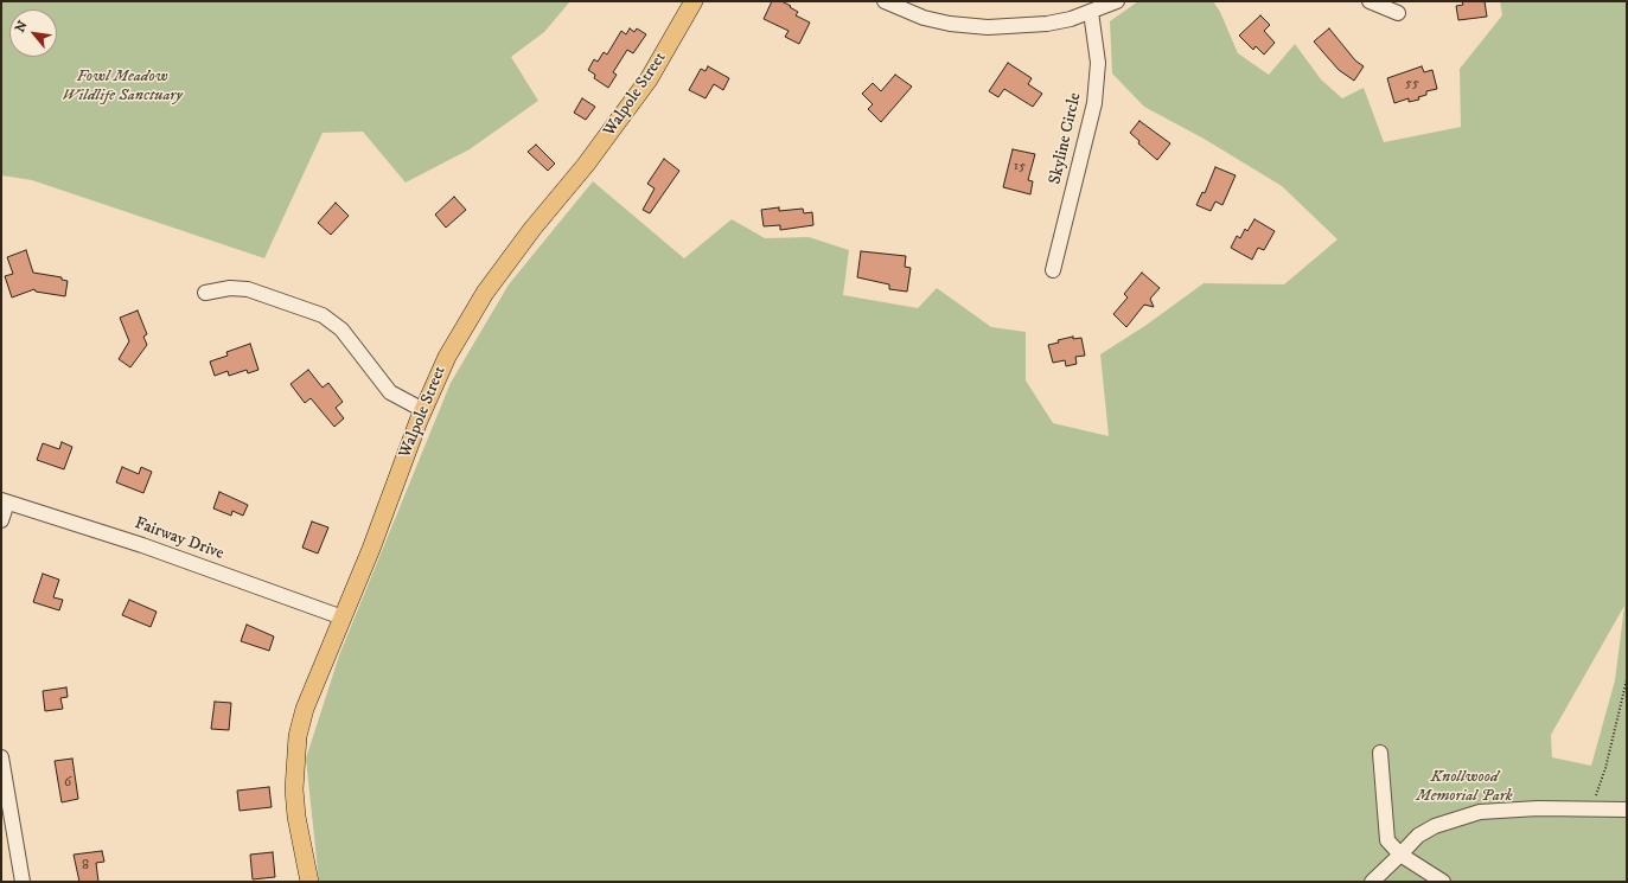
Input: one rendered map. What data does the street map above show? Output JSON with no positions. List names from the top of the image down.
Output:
{
  "streets": {
    "main road": ["Walpole Street"],
    "street": ["Skyline Circle", "Fairway Drive"]
  },
  "crossings": [
    ["Walpole Street", "Fairway Drive"]
  ],
  "parks": ["Fowl Meadow Wildlife Sanctuary", "Knollwood Memorial Park"],
  "house_numbers": [
    "55",
    "15",
    "6",
    "8"
  ],
  "north": "top left"
}
